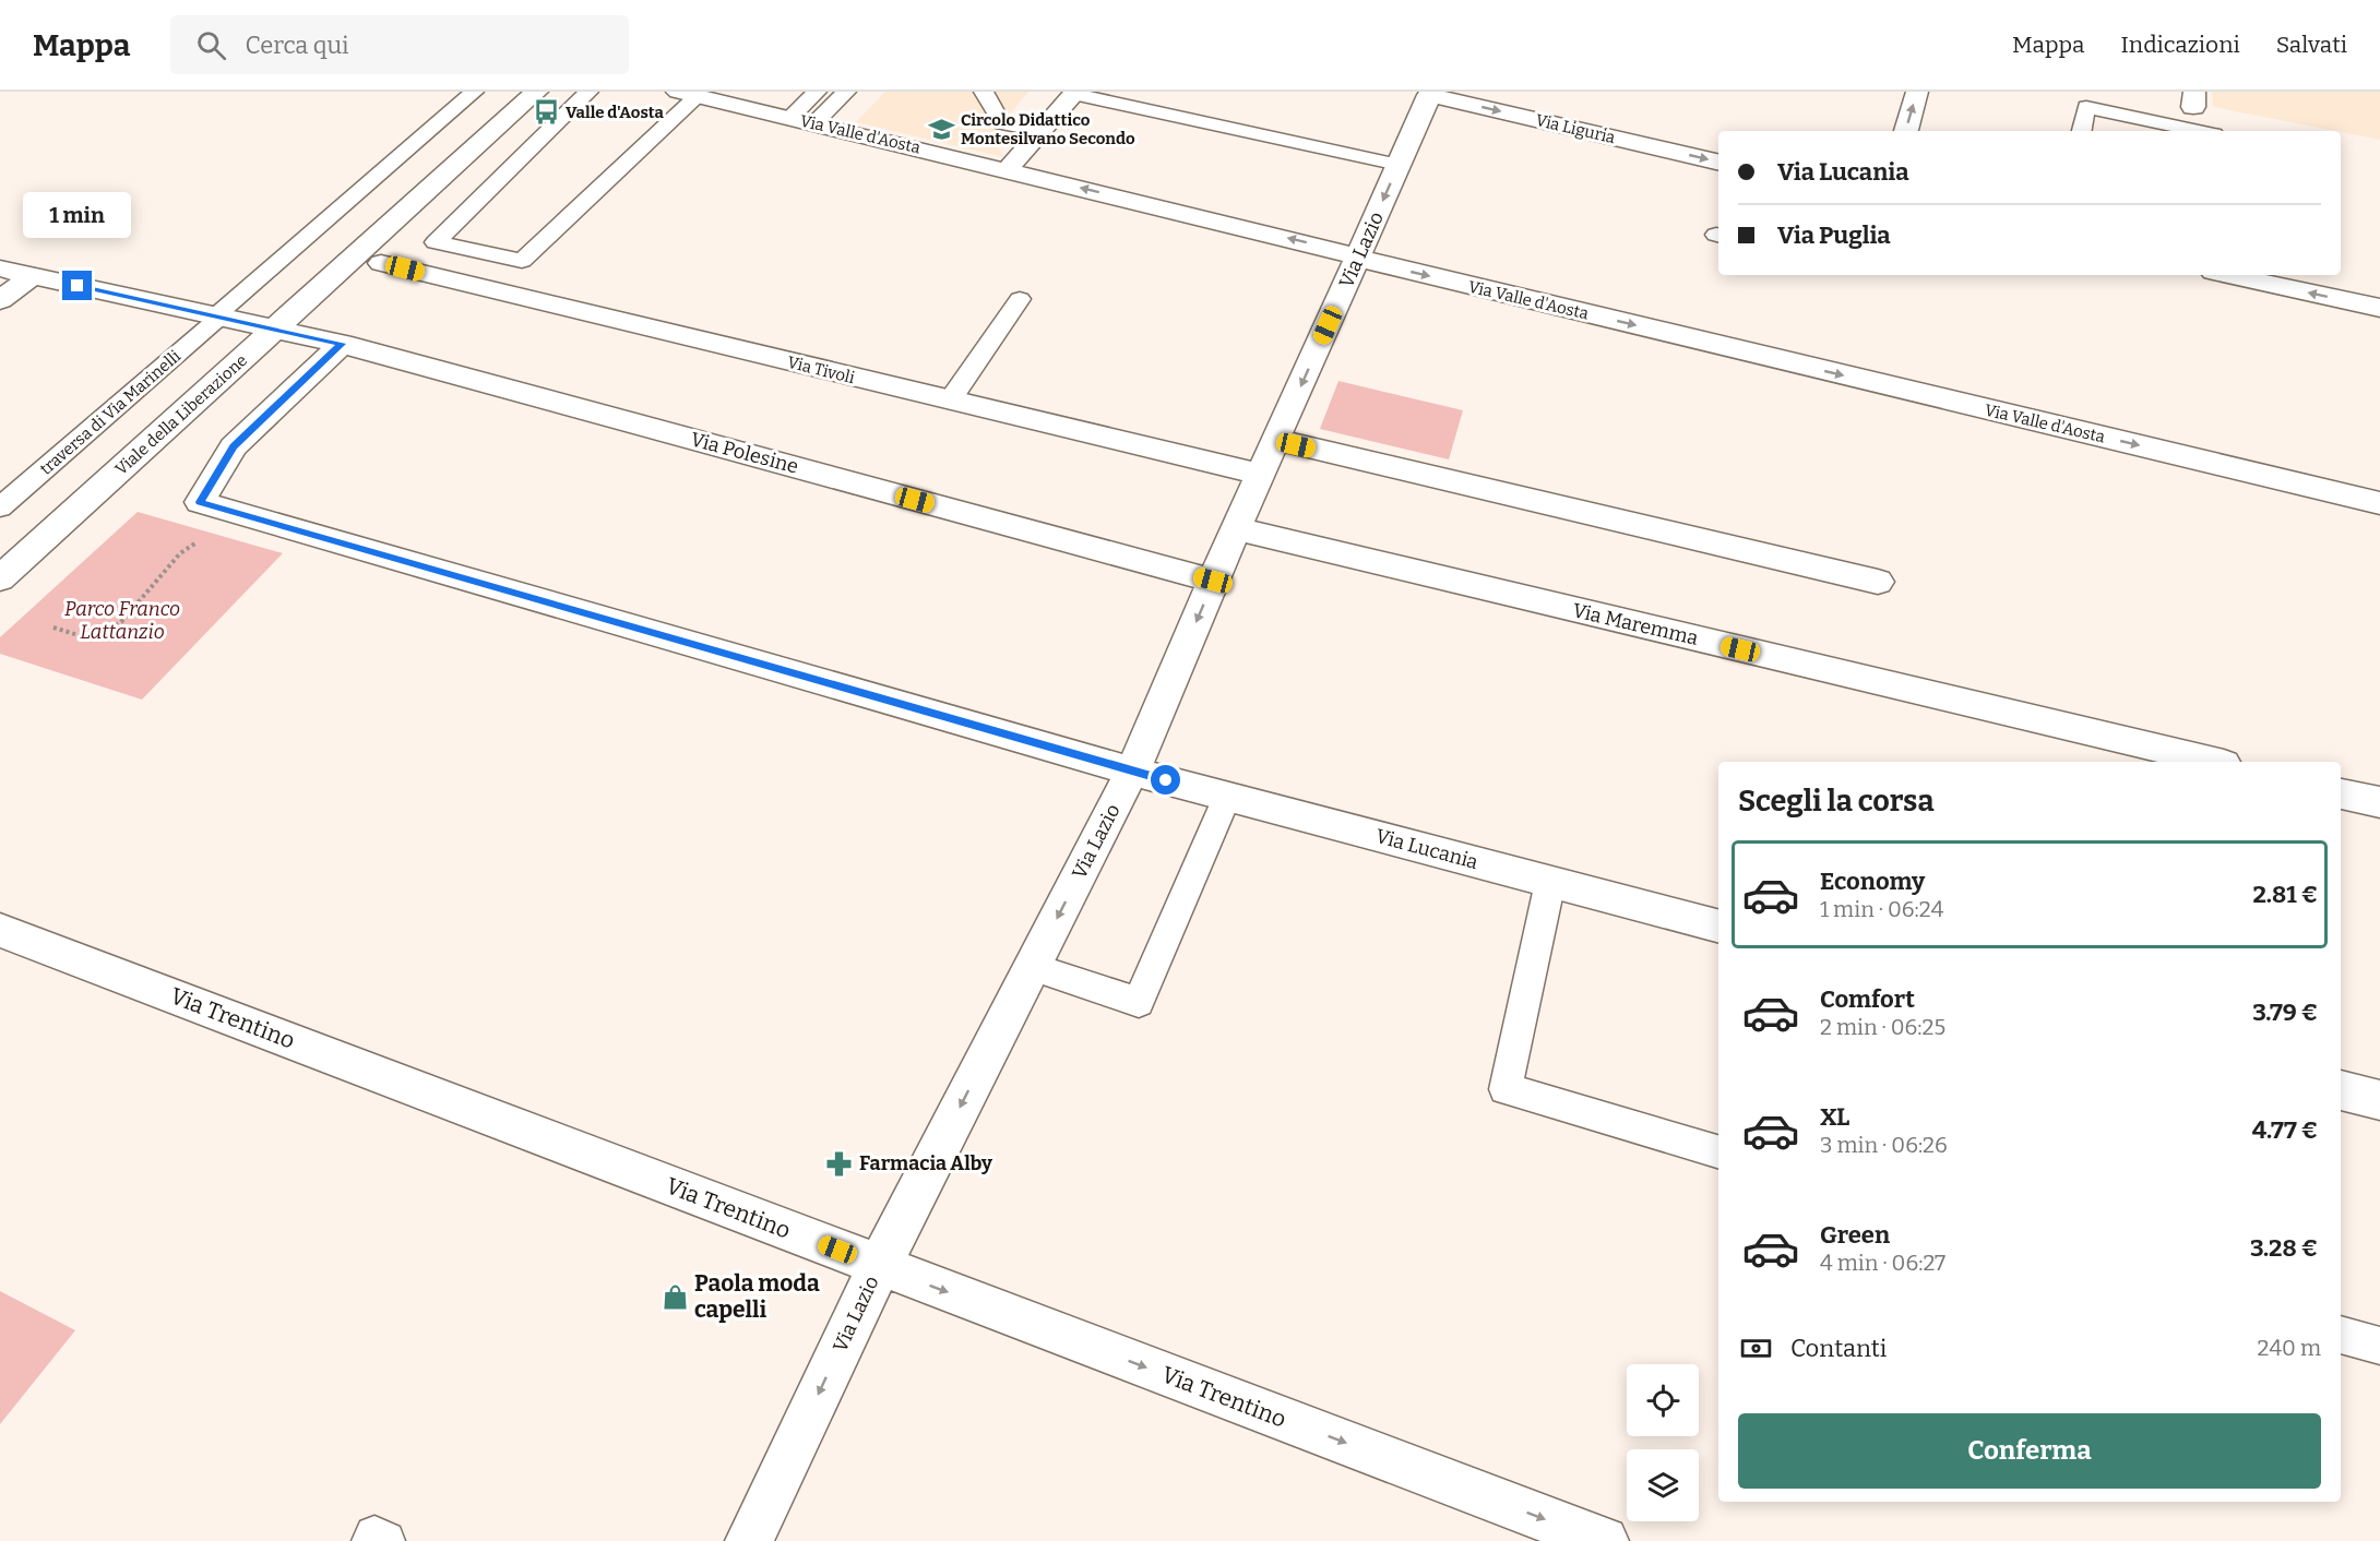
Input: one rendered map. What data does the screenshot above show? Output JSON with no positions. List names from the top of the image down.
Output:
{
  "streets": {
    "street": [
      "Via Liguria",
      "Via Valle d'Aosta",
      "Via Lazio",
      "Via Tivoli",
      "Viale della Liberazione",
      "Via Polesine",
      "Via Maremma",
      "Via Lucania",
      "Via Trentino"
    ],
    "lane": ["traversa di Via Marinelli"]
  },
  "crossings": [
    ["Via Liguria", "Via Lazio"],
    ["Via Valle d'Aosta", "Via Lazio"],
    ["Via Lazio", "Via Tivoli"],
    ["Via Lazio", "Via Polesine"],
    ["Via Lazio", "Via Maremma"],
    ["Via Lazio", "Via Lucania"],
    ["Via Lazio", "Via Trentino"],
    ["traversa di Via Marinelli", "Via Polesine"],
    ["Viale della Liberazione", "Via Polesine"],
    ["Via Polesine", "Via Lucania"]
  ],
  "one_way": ["Via Liguria", "Via Lazio", "Via Trentino"],
  "parks": ["Parco Franco Lattanzio"],
  "places": {
    "bus stop": ["Valle d'Aosta"],
    "school or university": ["Circolo Didattico Montesilvano Secondo"],
    "pharmacy": ["Farmacia Alby"],
    "shop": ["Paola moda capelli"]
  },
  "page": {
    "header": "Mappa",
    "search": "Cerca qui",
    "nav": ["Mappa", "Indicazioni", "Salvati"],
    "banner": ["Via Lucania", "Via Puglia"],
    "bubble": "1 min",
    "heading": "Scegli la corsa",
    "list": [
      {
        "name": "Economy",
        "note": "1 min · 06:24",
        "value": "2.81 €"
      },
      {
        "name": "Comfort",
        "note": "2 min · 06:25",
        "value": "3.79 €"
      },
      {
        "name": "XL",
        "note": "3 min · 06:26",
        "value": "4.77 €"
      },
      {
        "name": "Green",
        "note": "4 min · 06:27",
        "value": "3.28 €"
      }
    ],
    "pay": ["Contanti", "240 m"],
    "buttons": "Conferma"
  }
}
